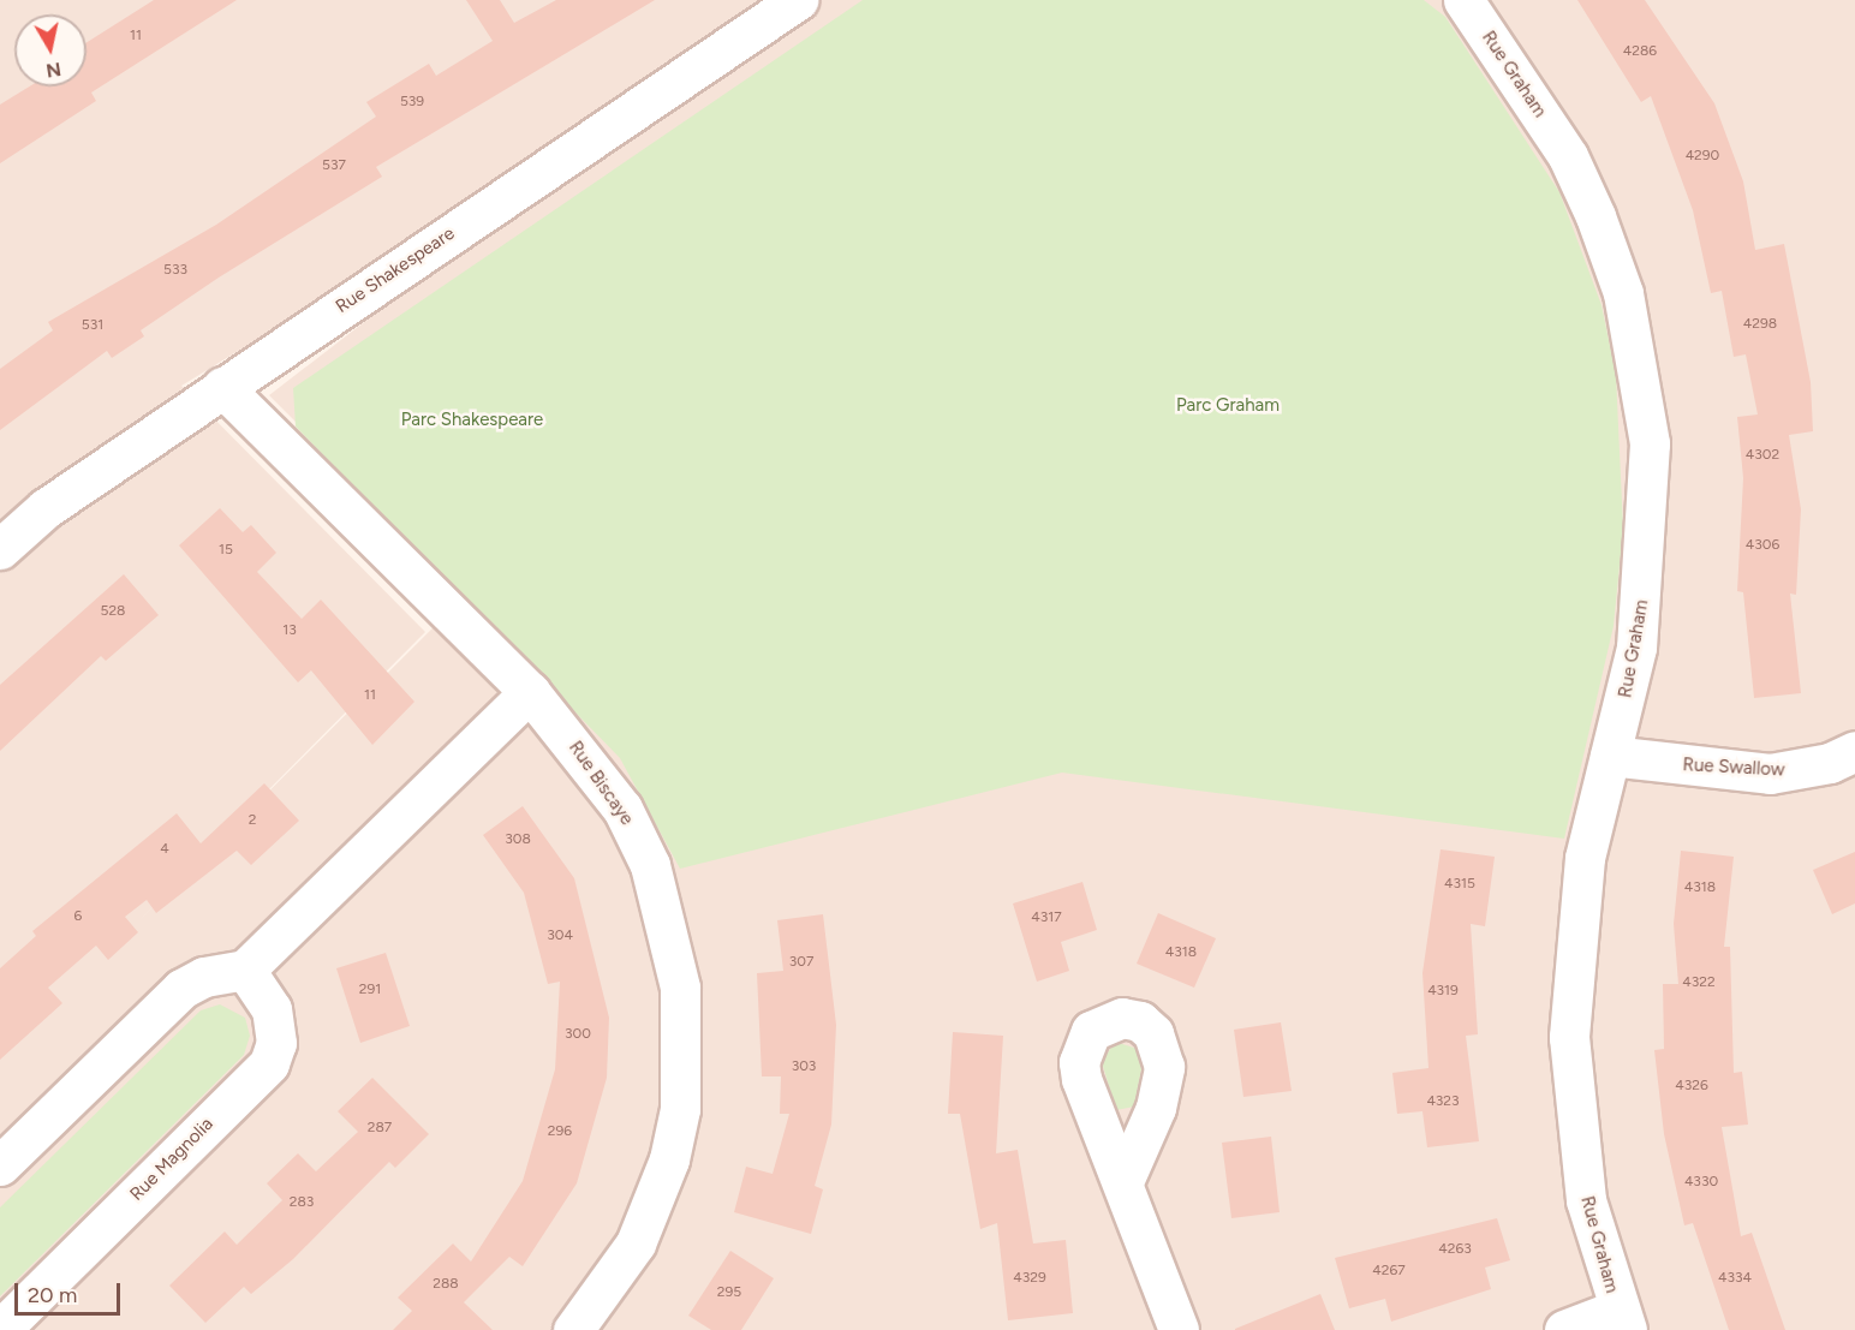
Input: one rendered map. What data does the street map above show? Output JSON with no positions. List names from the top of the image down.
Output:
{
  "streets": {
    "street": [
      "Rue Graham",
      "Rue Shakespeare",
      "Rue Swallow",
      "Rue Biscaye",
      "Rue Magnolia"
    ]
  },
  "crossings": [
    ["Rue Graham", "Rue Swallow"],
    ["Rue Shakespeare", "Rue Biscaye"]
  ],
  "parks": ["Parc Graham", "Parc Shakespeare"],
  "house_numbers": [
    "11",
    "4286",
    "539",
    "4290",
    "537",
    "533",
    "4298",
    "531",
    "4302",
    "4306",
    "15",
    "528",
    "13",
    "11",
    "2",
    "308",
    "4",
    "4315",
    "4318",
    "6",
    "4317",
    "304",
    "4318",
    "307",
    "4322",
    "291",
    "4319",
    "300",
    "303",
    "4326",
    "4323",
    "287",
    "296",
    "4330",
    "283",
    "4263",
    "4267",
    "4329",
    "4334",
    "288",
    "295"
  ],
  "scale_bar": "20 m",
  "north": "bottom"
}
